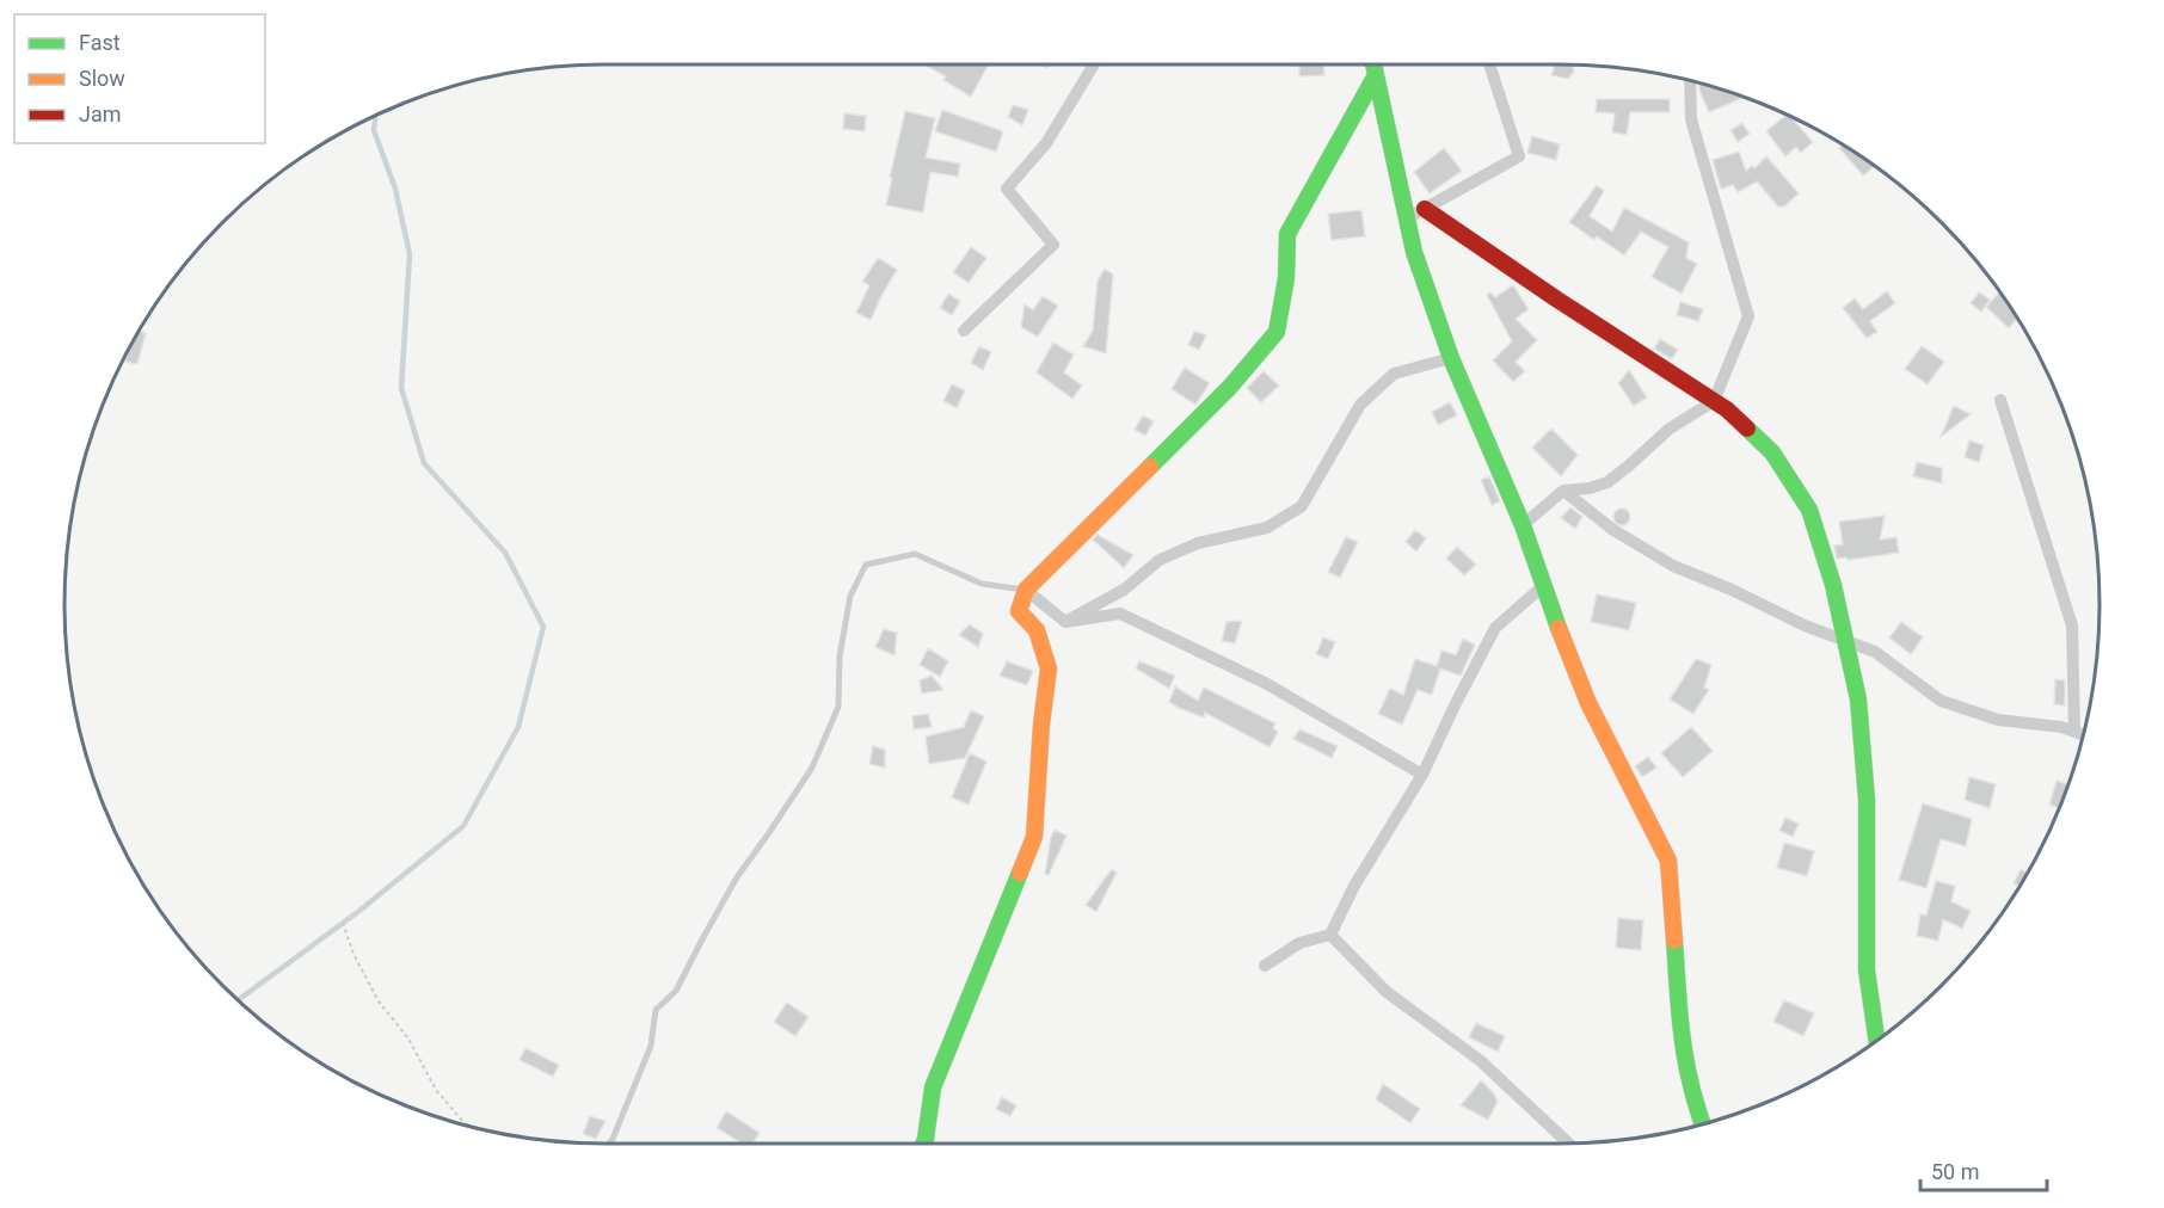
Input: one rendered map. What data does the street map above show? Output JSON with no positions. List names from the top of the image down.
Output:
{
  "legend": ["Fast", "Slow", "Jam"],
  "scale_bar": "50 m"
}
